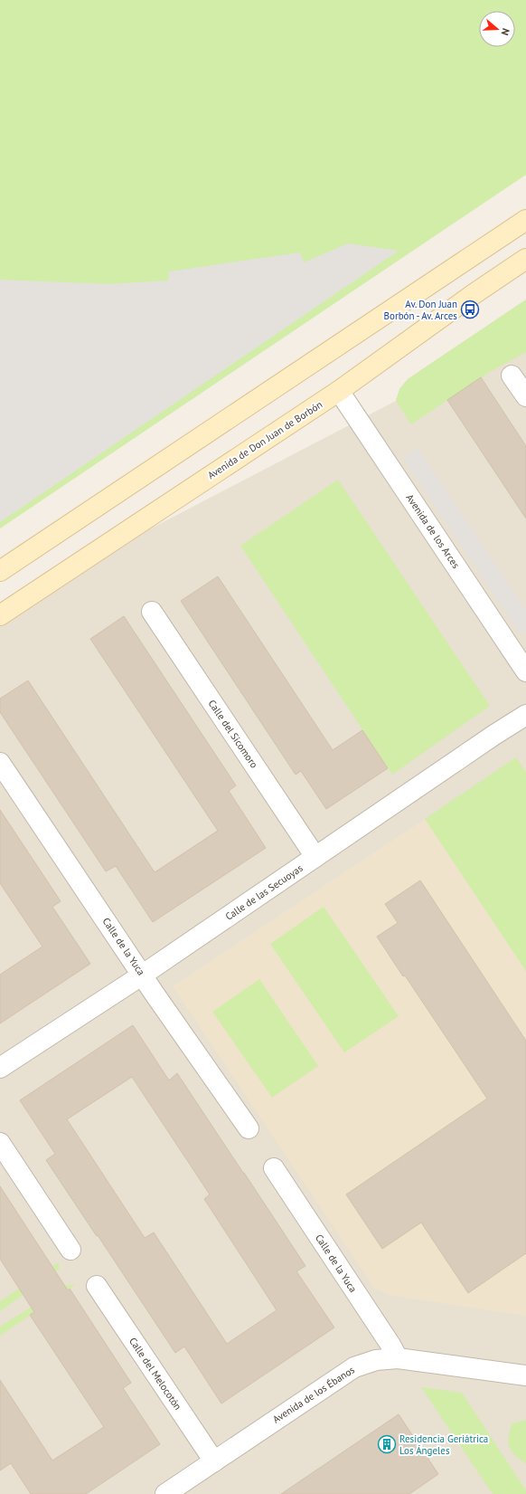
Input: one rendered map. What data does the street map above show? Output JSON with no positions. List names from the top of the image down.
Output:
{
  "streets": {
    "street": [
      "Avenida de Don Juan de Borbón",
      "Avenida de los Arces",
      "Calle del Sicomoro",
      "Calle de las Secuoyas",
      "Calle de la Yuca",
      "Calle del Melocotón",
      "Avenida de los Ébanos"
    ]
  },
  "crossings": [
    ["Avenida de Don Juan de Borbón", "Avenida de los Arces"],
    ["Calle del Sicomoro", "Calle de las Secuoyas"],
    ["Calle de las Secuoyas", "Calle de la Yuca"],
    ["Calle de la Yuca", "Avenida de los Ébanos"],
    ["Calle del Melocotón", "Avenida de los Ébanos"]
  ],
  "places": {
    "bus stop": ["Av. Don Juan Borbón - Av. Arces"],
    "building": ["Residencia Geriátrica Los Ángeles"]
  },
  "north": "right"
}
